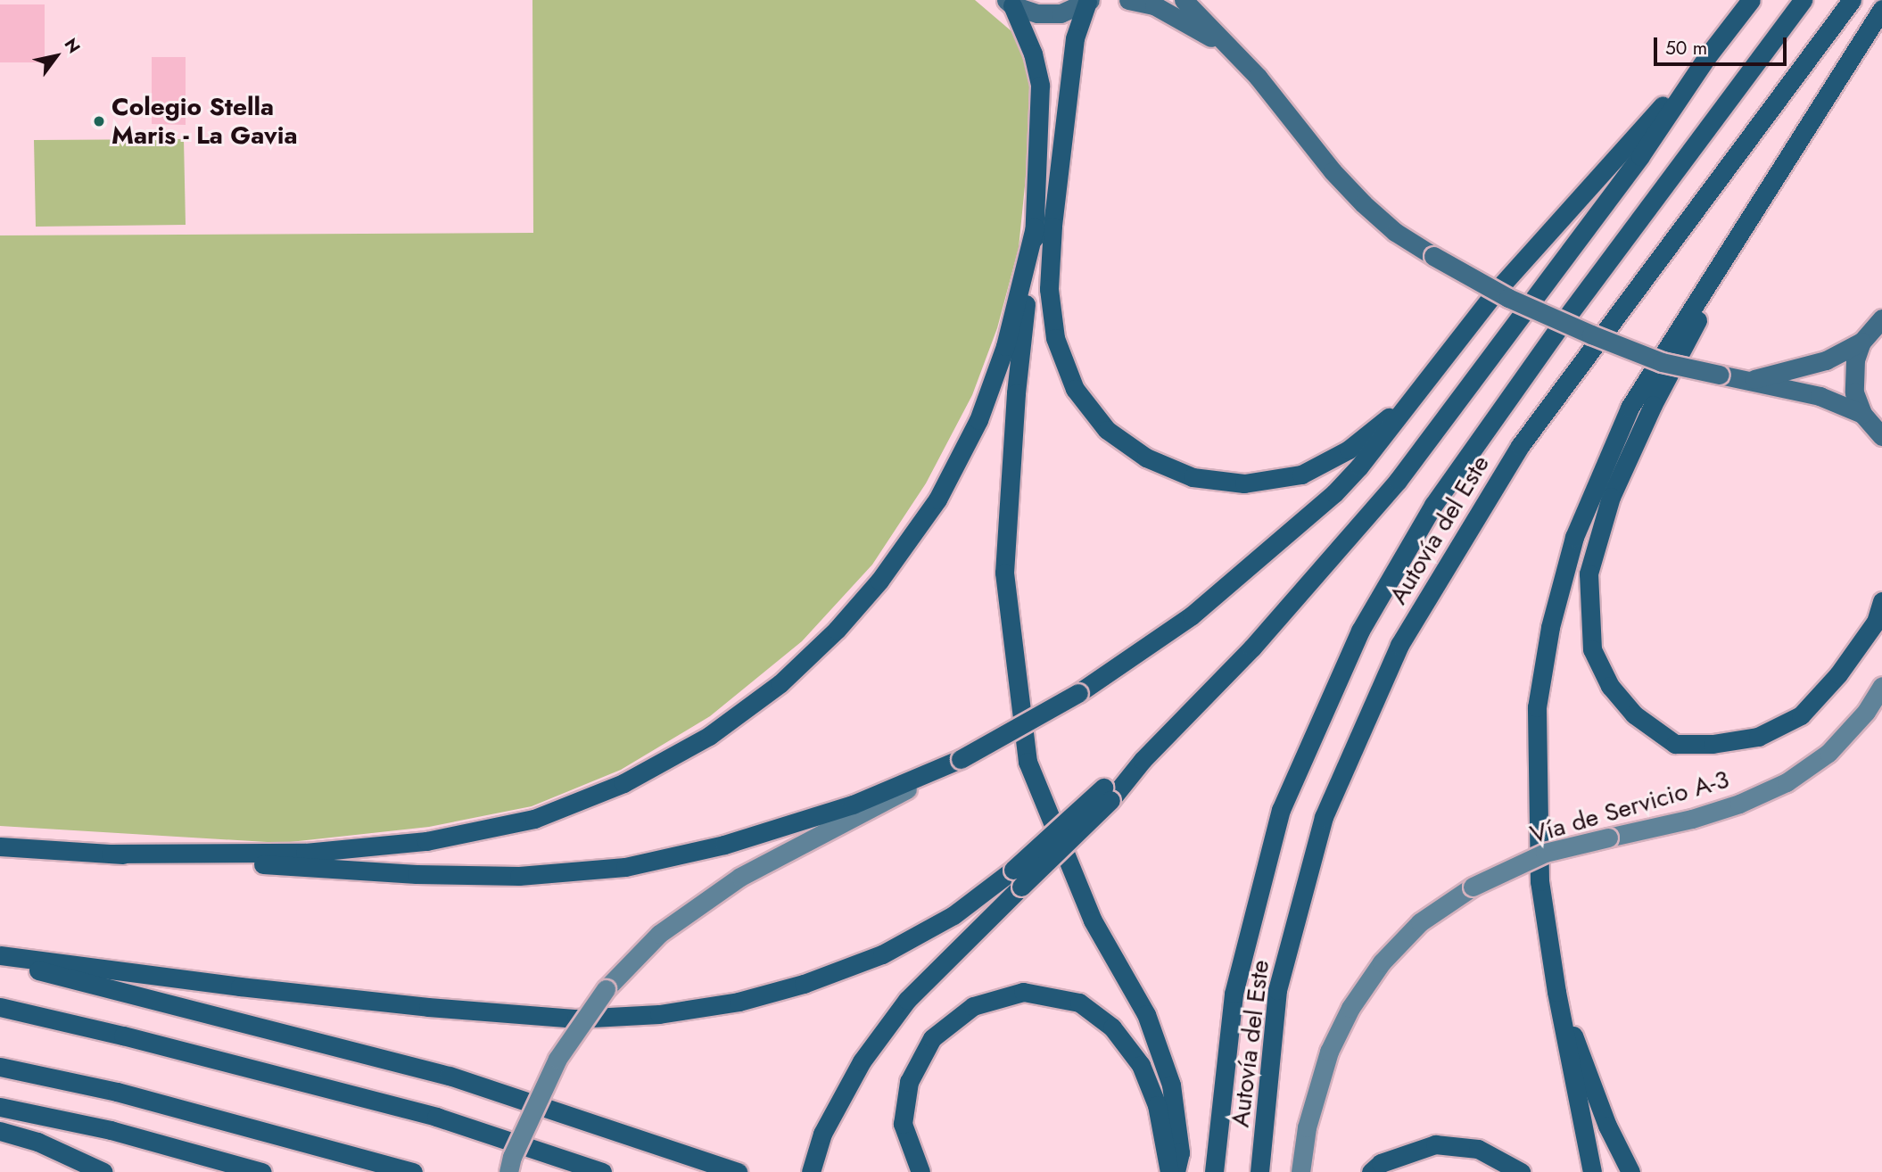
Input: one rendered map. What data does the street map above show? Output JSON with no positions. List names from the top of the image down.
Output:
{
  "streets": {
    "highway": ["Autovía del Este"],
    "main road": ["Vía de Servicio A-3"]
  },
  "places": ["Colegio Stella Maris - La Gavia"],
  "scale_bar": "50 m",
  "north": "top right"
}
